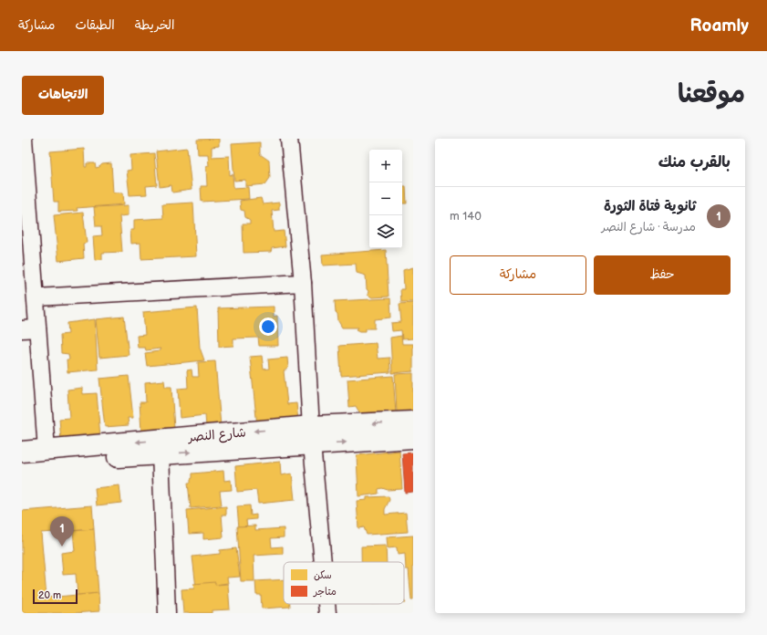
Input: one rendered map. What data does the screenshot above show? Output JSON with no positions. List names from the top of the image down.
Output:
{
  "streets": {
    "street": ["شارع النصر"]
  },
  "legend": ["سكن", "متاجر"],
  "scale_bar": "20 m",
  "page": {
    "header": "Roamly",
    "nav": ["الخريطة", "الطبقات", "مشاركة"],
    "title": "موقعنا",
    "buttons": [
      "الاتجاهات",
      ["حفظ", "مشاركة"]
    ],
    "heading": "بالقرب منك",
    "map_buttons": ["+", "−"],
    "list": [
      {
        "mark": "1",
        "name": "ثانوية فتاة الثورة",
        "note": "مدرسة · شارع النصر",
        "value": "140 m"
      }
    ],
    "pins": "1",
    "scale": "20 m"
  }
}
